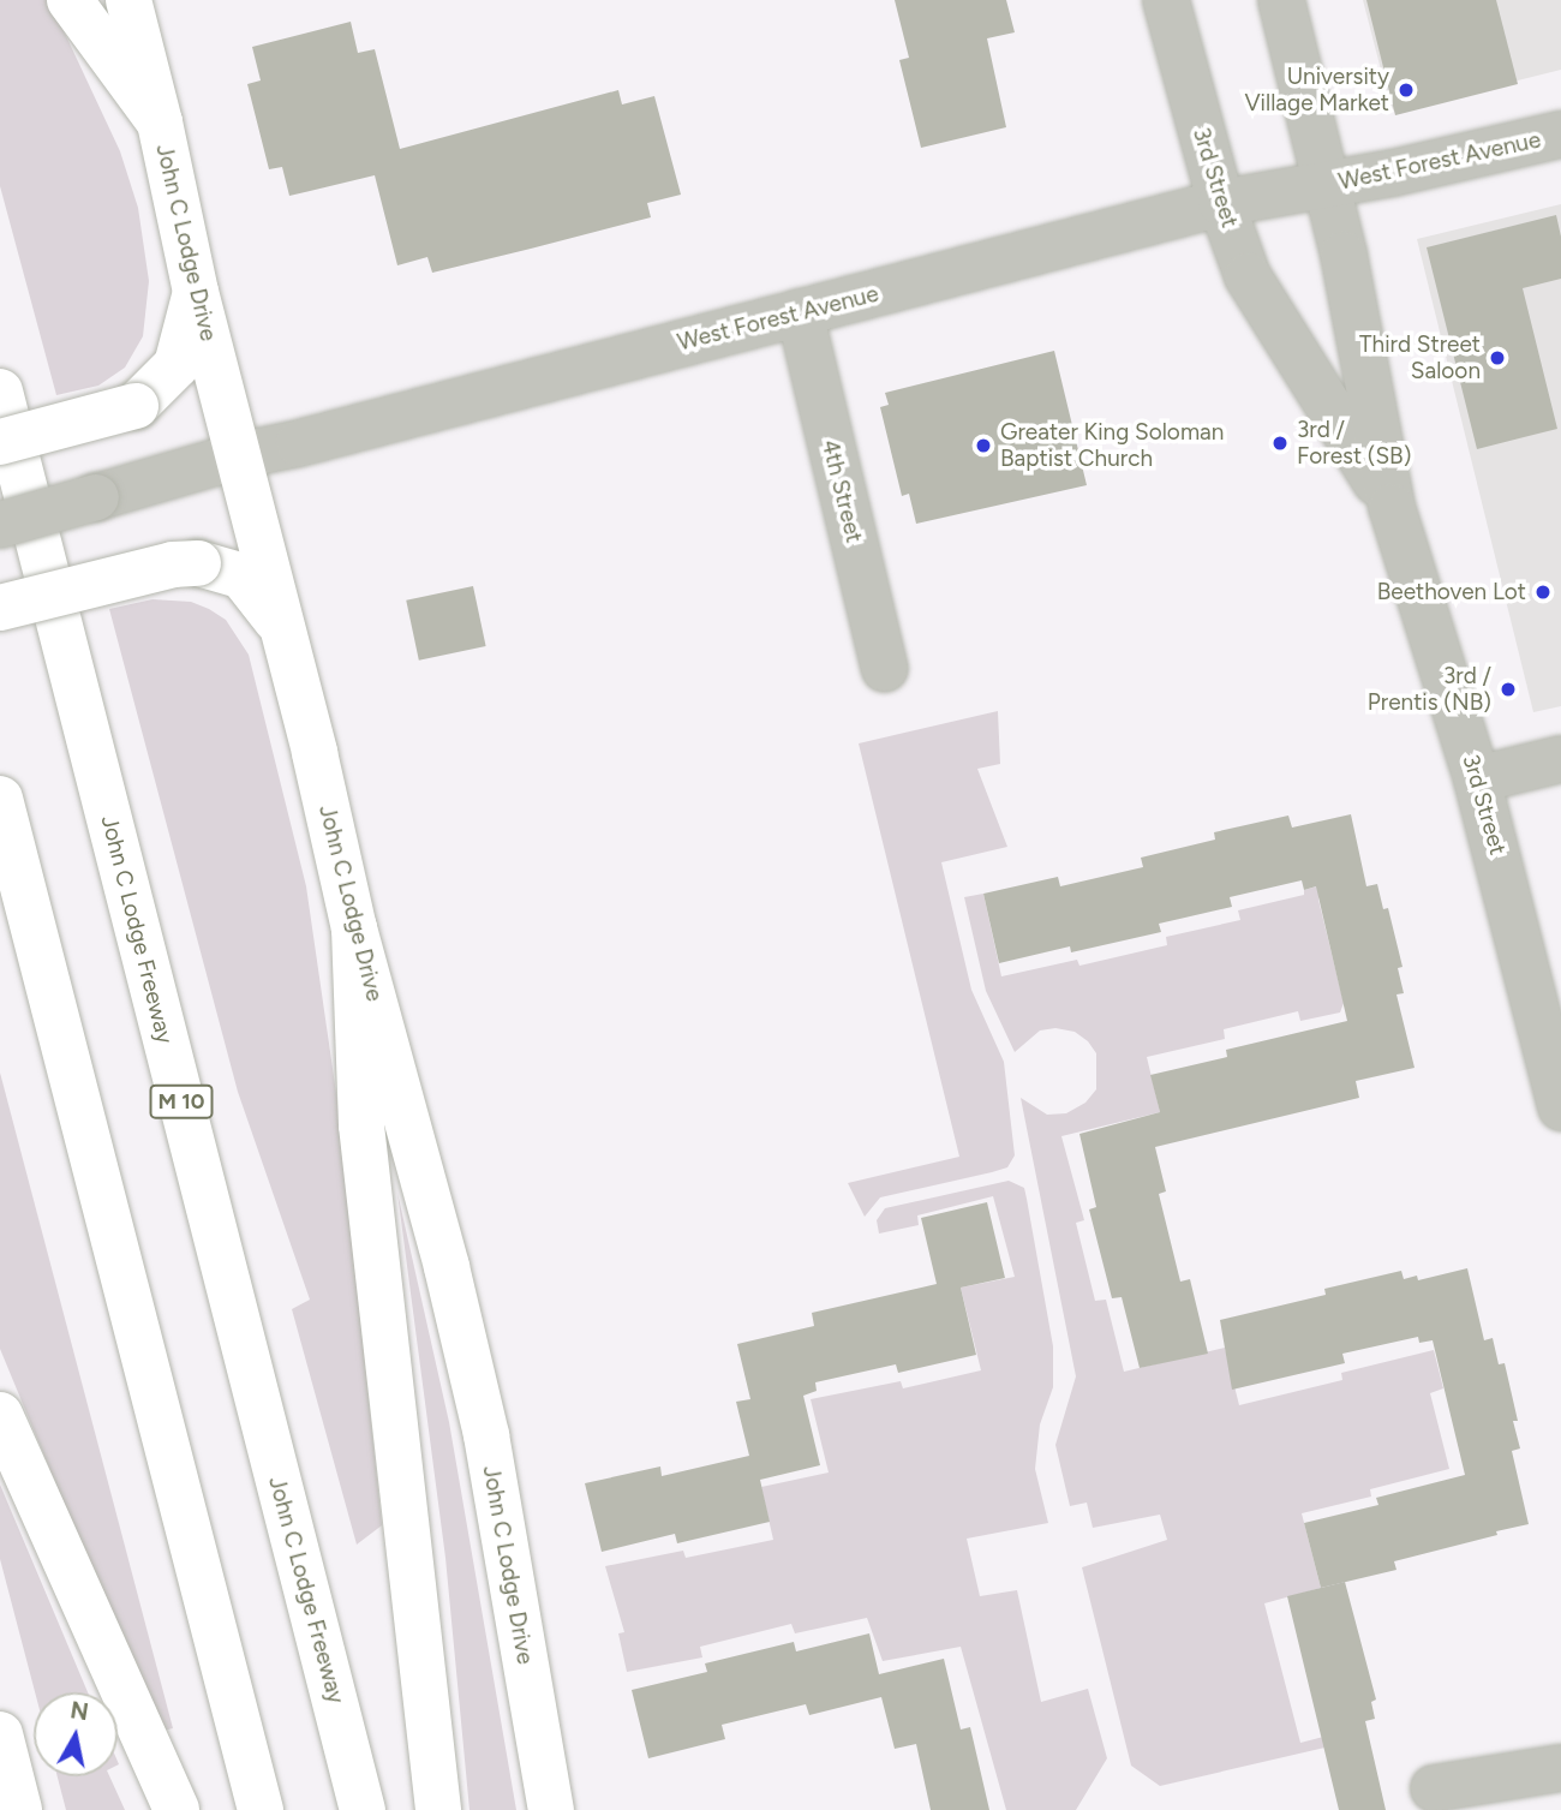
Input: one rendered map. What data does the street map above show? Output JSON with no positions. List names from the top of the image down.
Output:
{
  "streets": {
    "main road": ["John C Lodge Drive", "John C Lodge Freeway", "M 10"],
    "street": ["West Forest Avenue", "3rd Street", "4th Street"]
  },
  "crossings": [
    ["West Forest Avenue", "3rd Street"],
    ["West Forest Avenue", "John C Lodge Drive"],
    ["West Forest Avenue", "4th Street"]
  ],
  "places": [
    "University Village Market",
    "Third Street Saloon",
    "3rd / Forest (SB)",
    "Greater King Soloman Baptist Church",
    "Beethoven Lot",
    "3rd / Prentis (NB)"
  ],
  "north": "top"
}
